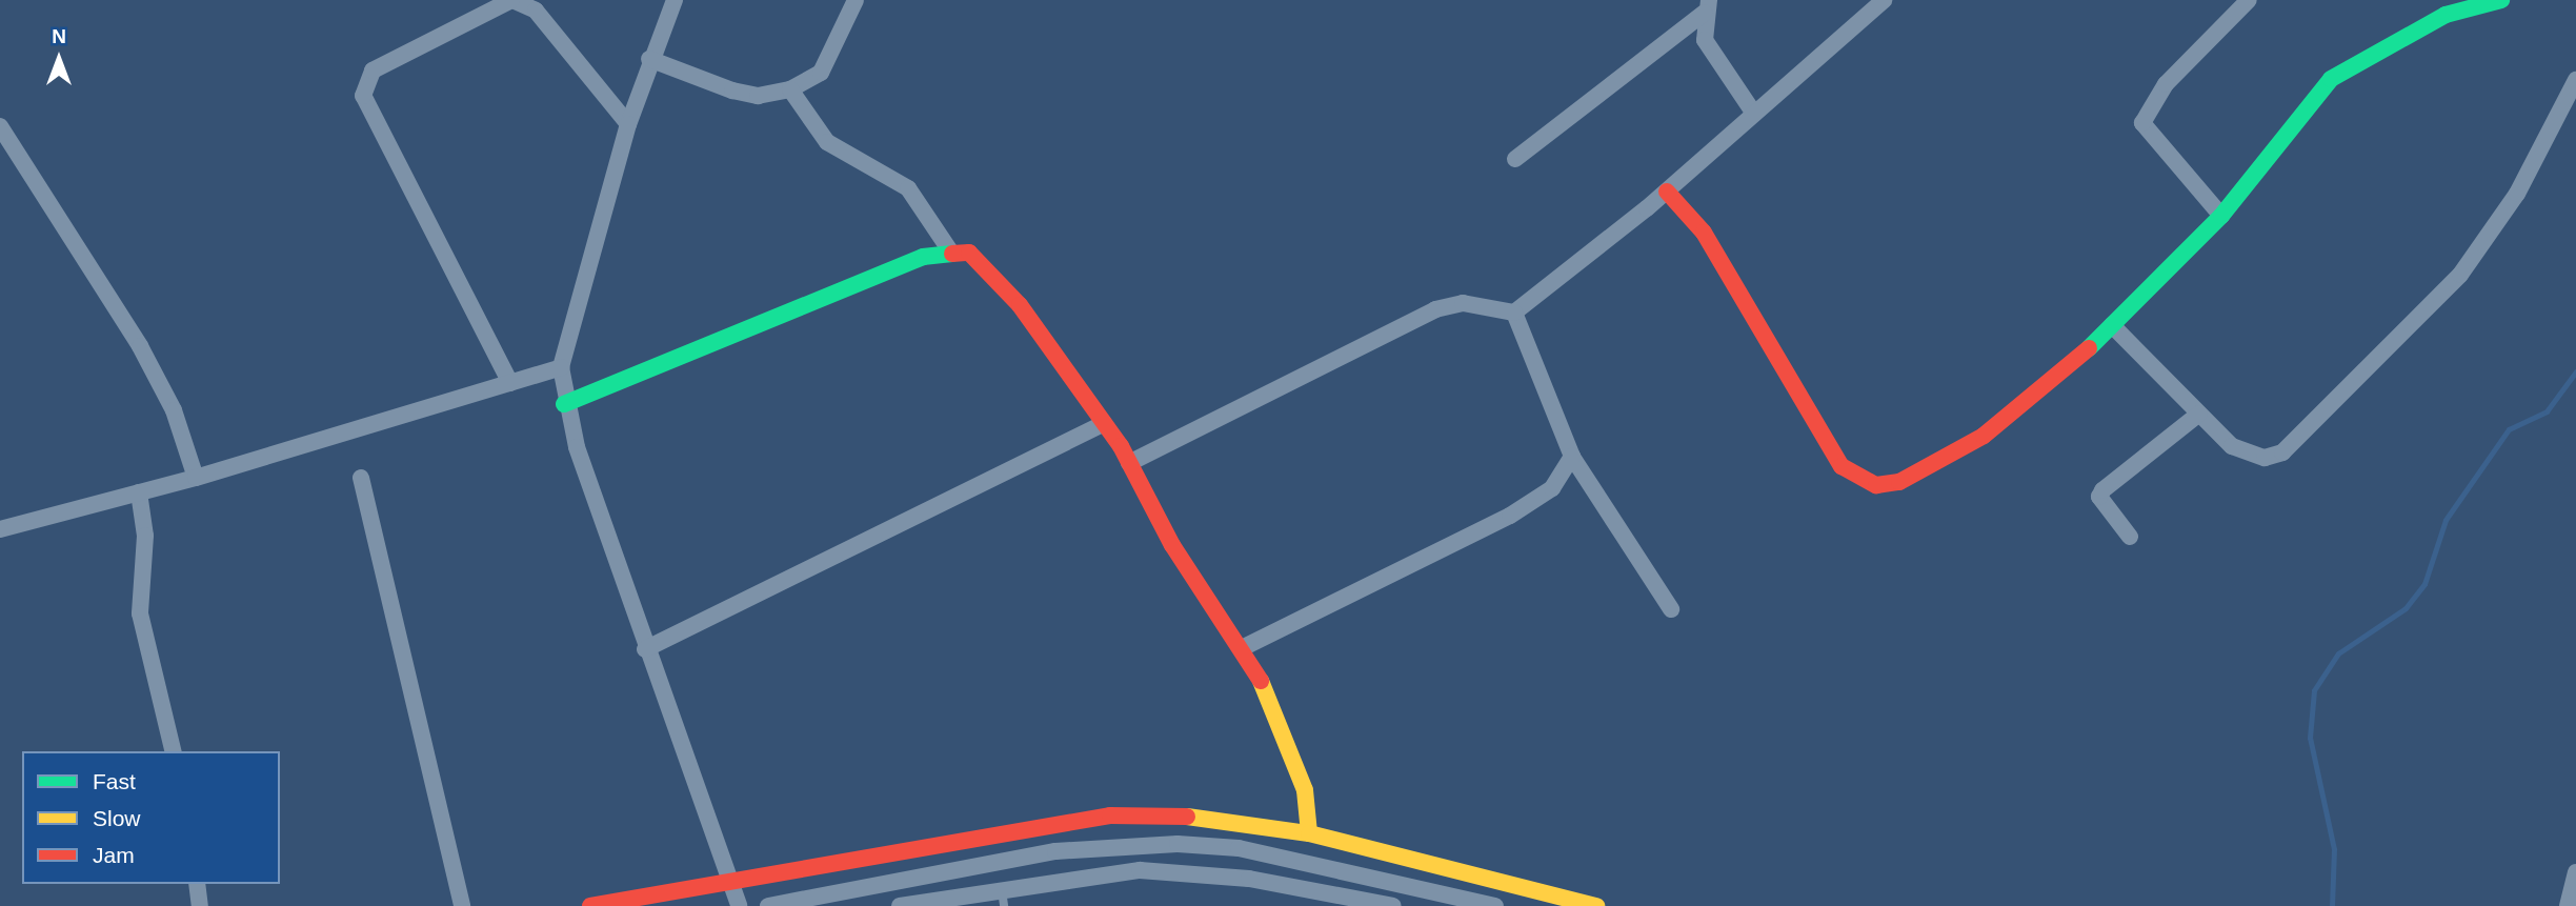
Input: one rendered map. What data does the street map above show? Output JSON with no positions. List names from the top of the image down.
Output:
{
  "legend": ["Fast", "Slow", "Jam"],
  "north": "top"
}
